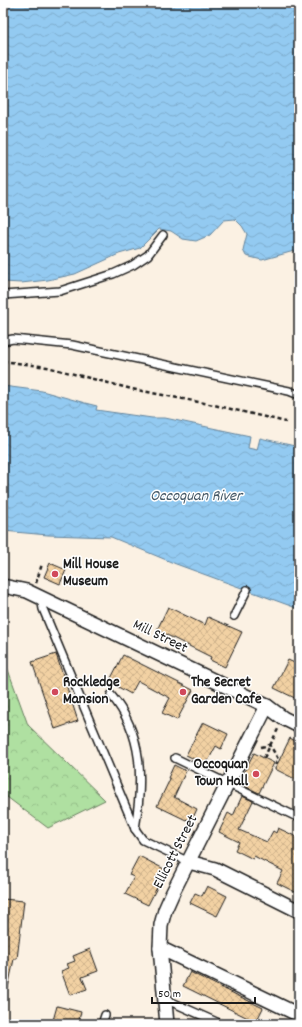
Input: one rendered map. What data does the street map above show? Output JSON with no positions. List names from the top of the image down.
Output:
{
  "streets": {
    "street": ["Mill Street", "Ellicott Street"]
  },
  "crossings": [
    ["Mill Street", "Ellicott Street"]
  ],
  "water": ["Occoquan River"],
  "places": [
    "Mill House Museum",
    "Rockledge Mansion",
    "The Secret Garden Cafe",
    "Occoquan Town Hall"
  ],
  "scale_bar": "50 m"
}
